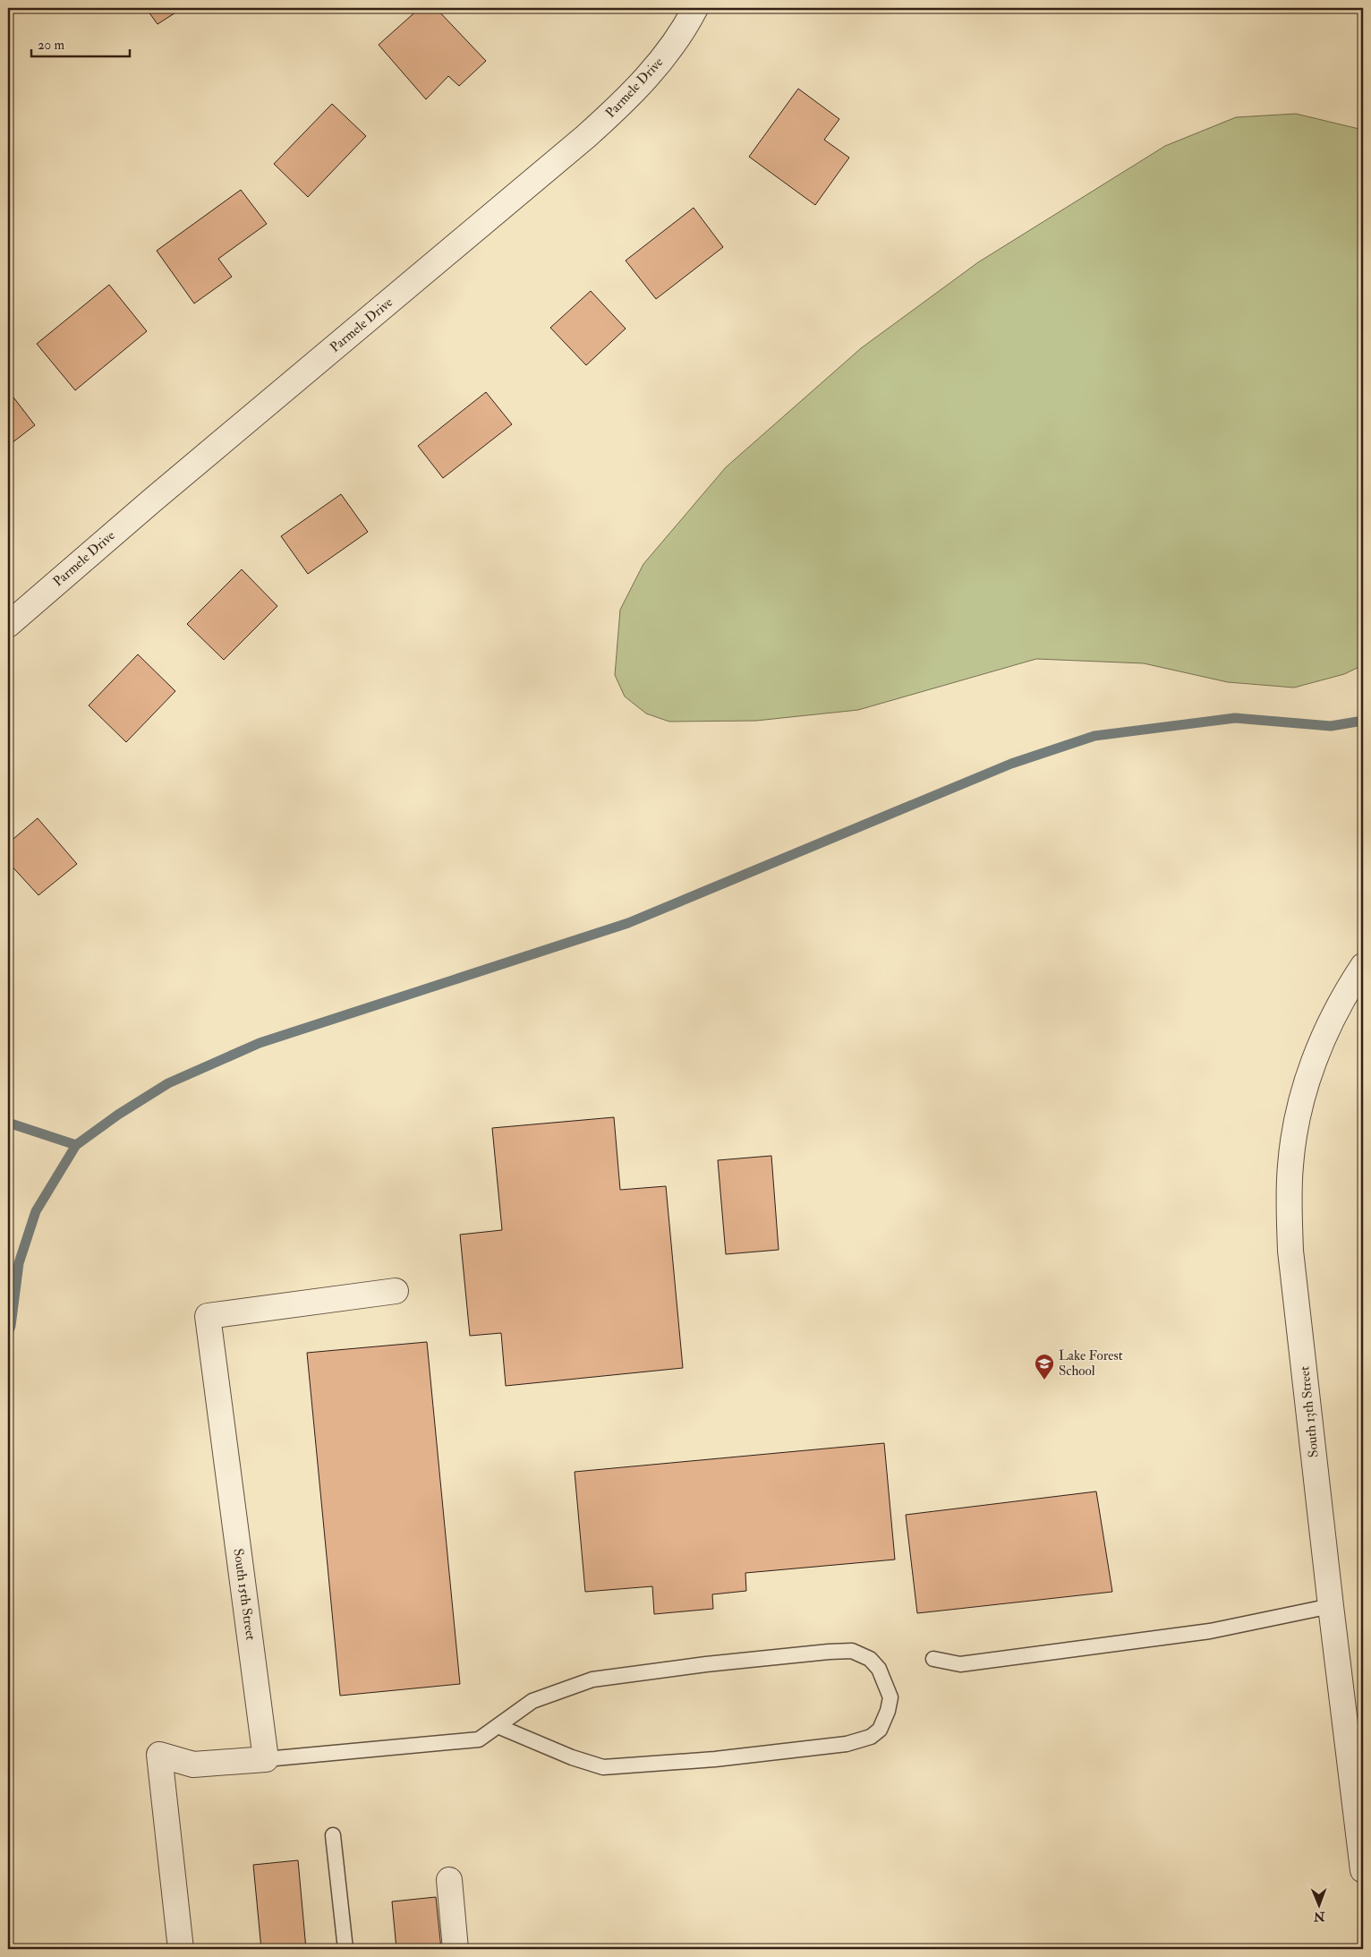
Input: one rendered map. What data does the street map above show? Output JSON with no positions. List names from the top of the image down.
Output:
{
  "streets": {
    "street": ["Parmele Drive", "South 13th Street", "South 15th Street"]
  },
  "places": {
    "school or university": ["Lake Forest School"]
  },
  "scale_bar": "20 m",
  "north": "bottom"
}
